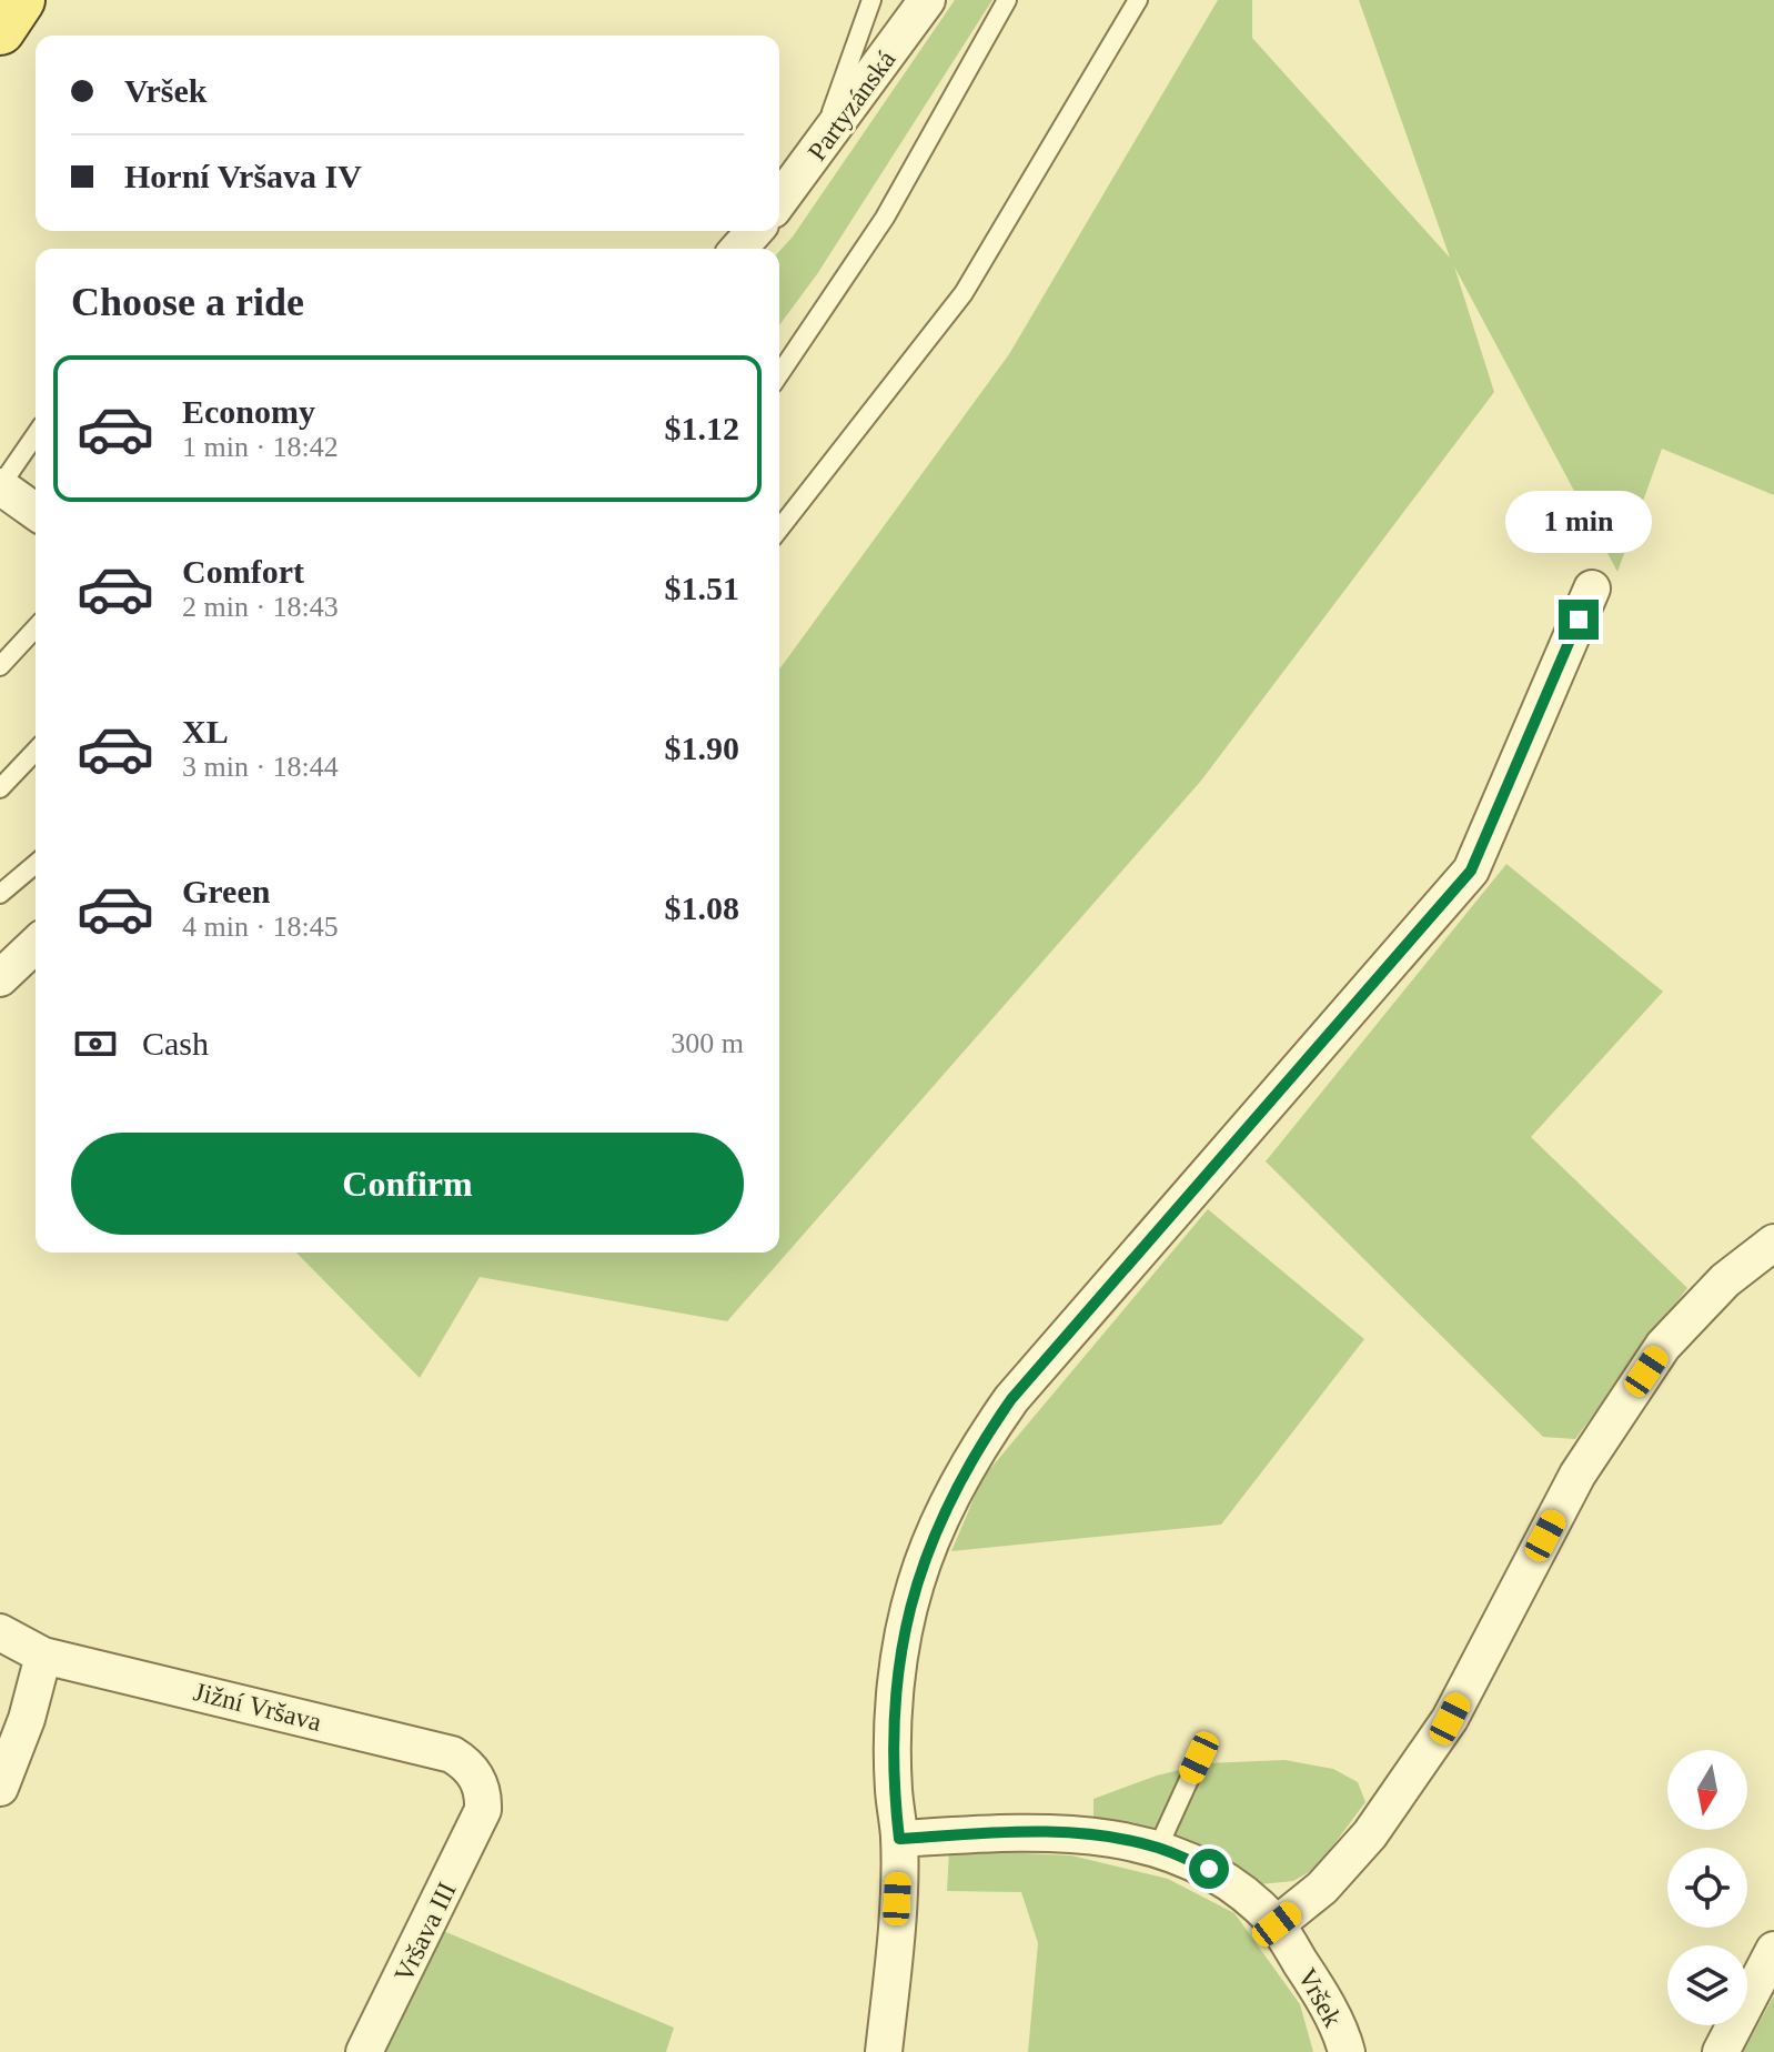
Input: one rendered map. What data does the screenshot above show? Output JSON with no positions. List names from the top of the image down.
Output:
{
  "streets": {
    "street": [
      "Partyzánská",
      "Jižní Vršava",
      "Vršava III",
      "Vršek"
    ]
  },
  "crossings": [
    ["Jižní Vršava", "Vršava III"]
  ],
  "north": "bottom",
  "page": {
    "banner": ["Vršek", "Horní Vršava IV"],
    "heading": "Choose a ride",
    "list": [
      {
        "name": "Economy",
        "note": "1 min · 18:42",
        "value": "$1.12"
      },
      {
        "name": "Comfort",
        "note": "2 min · 18:43",
        "value": "$1.51"
      },
      {
        "name": "XL",
        "note": "3 min · 18:44",
        "value": "$1.90"
      },
      {
        "name": "Green",
        "note": "4 min · 18:45",
        "value": "$1.08"
      }
    ],
    "bubble": "1 min",
    "pay": ["Cash", "300 m"],
    "buttons": "Confirm"
  }
}
